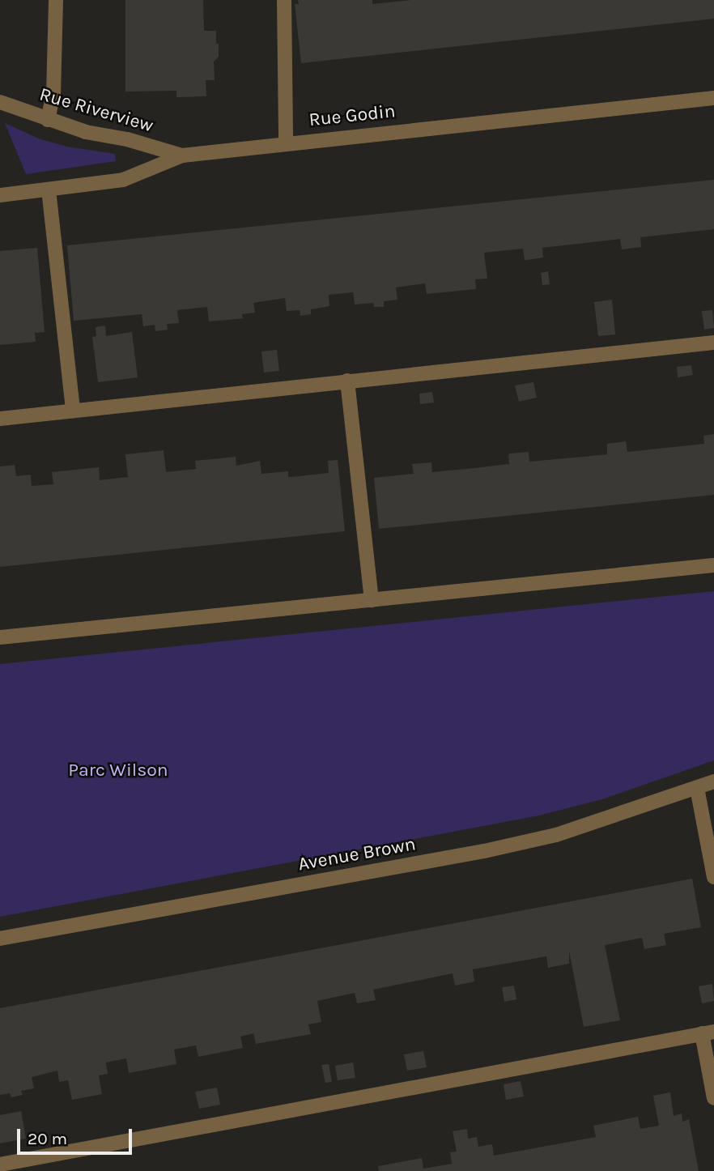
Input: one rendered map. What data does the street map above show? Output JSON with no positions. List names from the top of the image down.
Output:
{
  "streets": {
    "street": ["Rue Riverview", "Rue Godin", "Avenue Brown"]
  },
  "crossings": [
    ["Rue Riverview", "Rue Godin"]
  ],
  "parks": ["Parc Wilson"],
  "scale_bar": "20 m"
}
